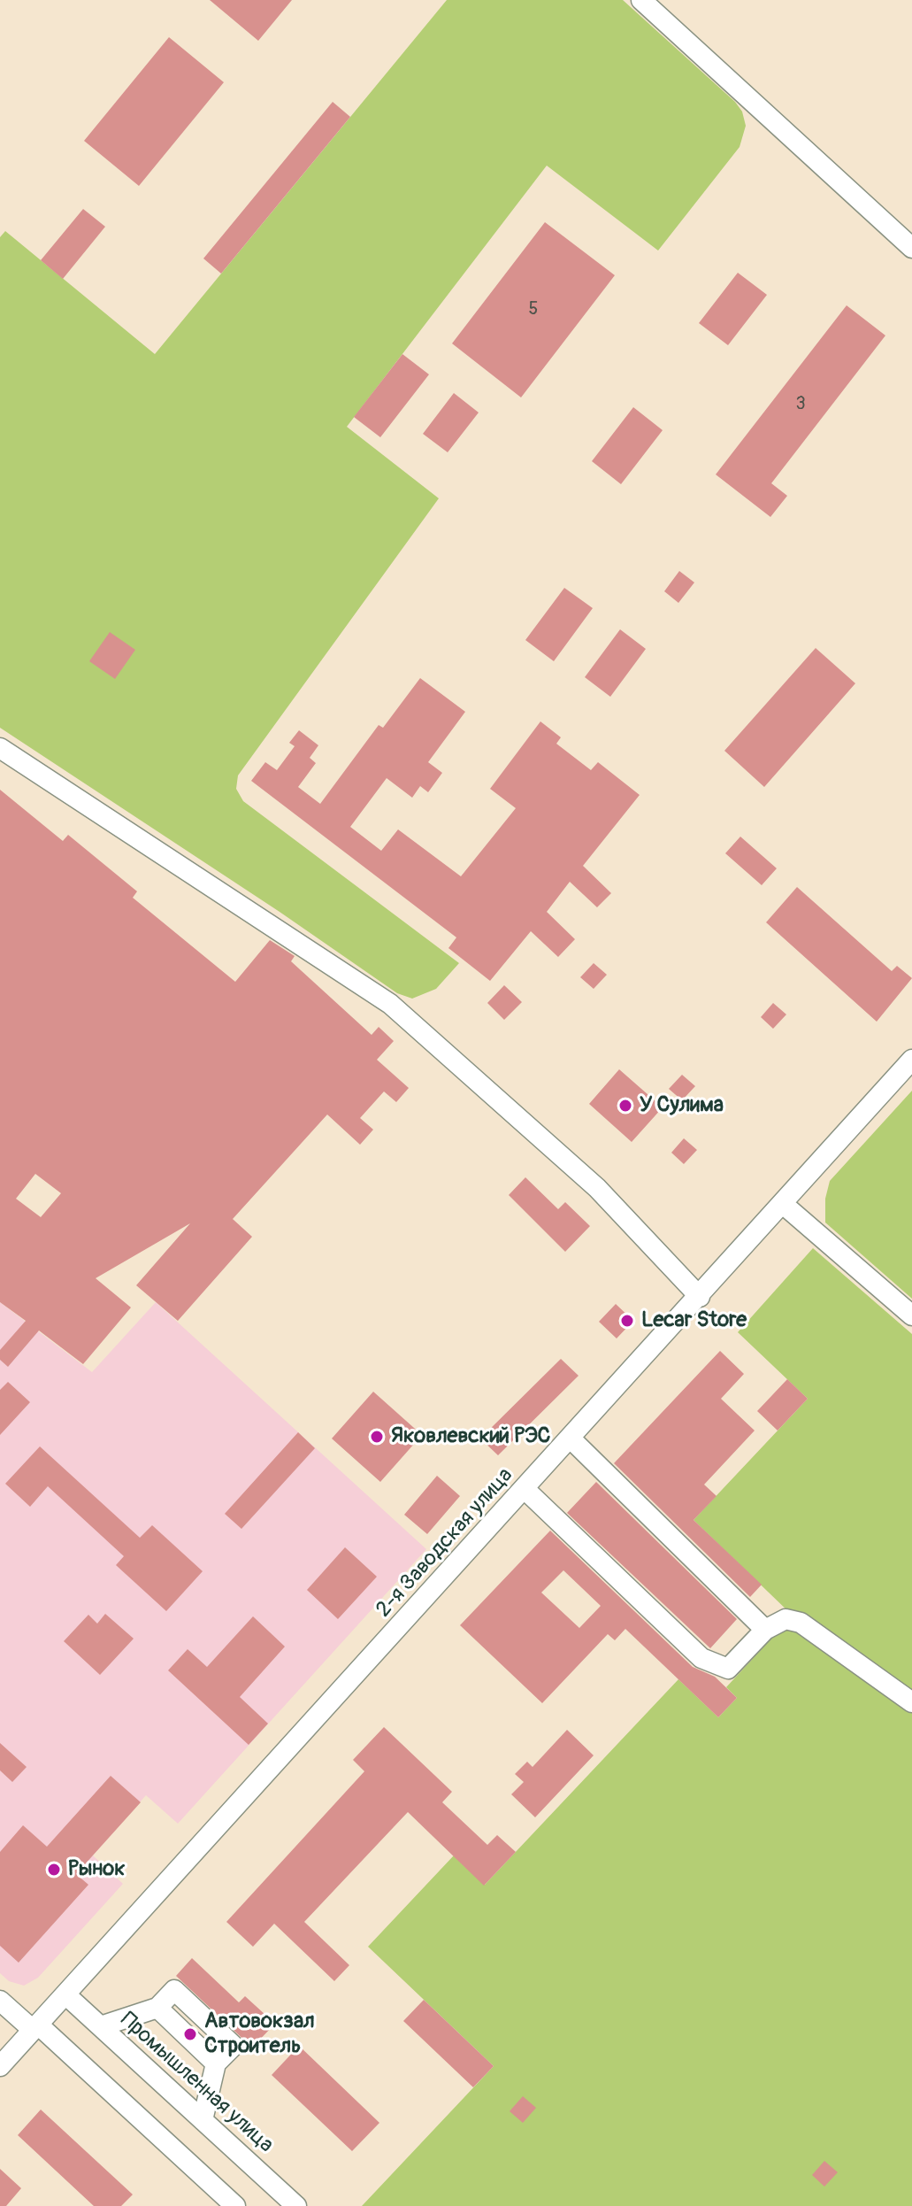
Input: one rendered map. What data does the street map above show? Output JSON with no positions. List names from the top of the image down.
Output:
{
  "streets": {
    "street": ["2-я Заводская улица", "Промышленная улица"]
  },
  "crossings": [
    ["2-я Заводская улица", "Промышленная улица"]
  ],
  "places": [
    "У Сулима",
    "Lecar Store",
    "Яковлевский РЭС",
    "Рынок",
    "Автовокзал Строитель"
  ],
  "house_numbers": ["5", "3"]
}
